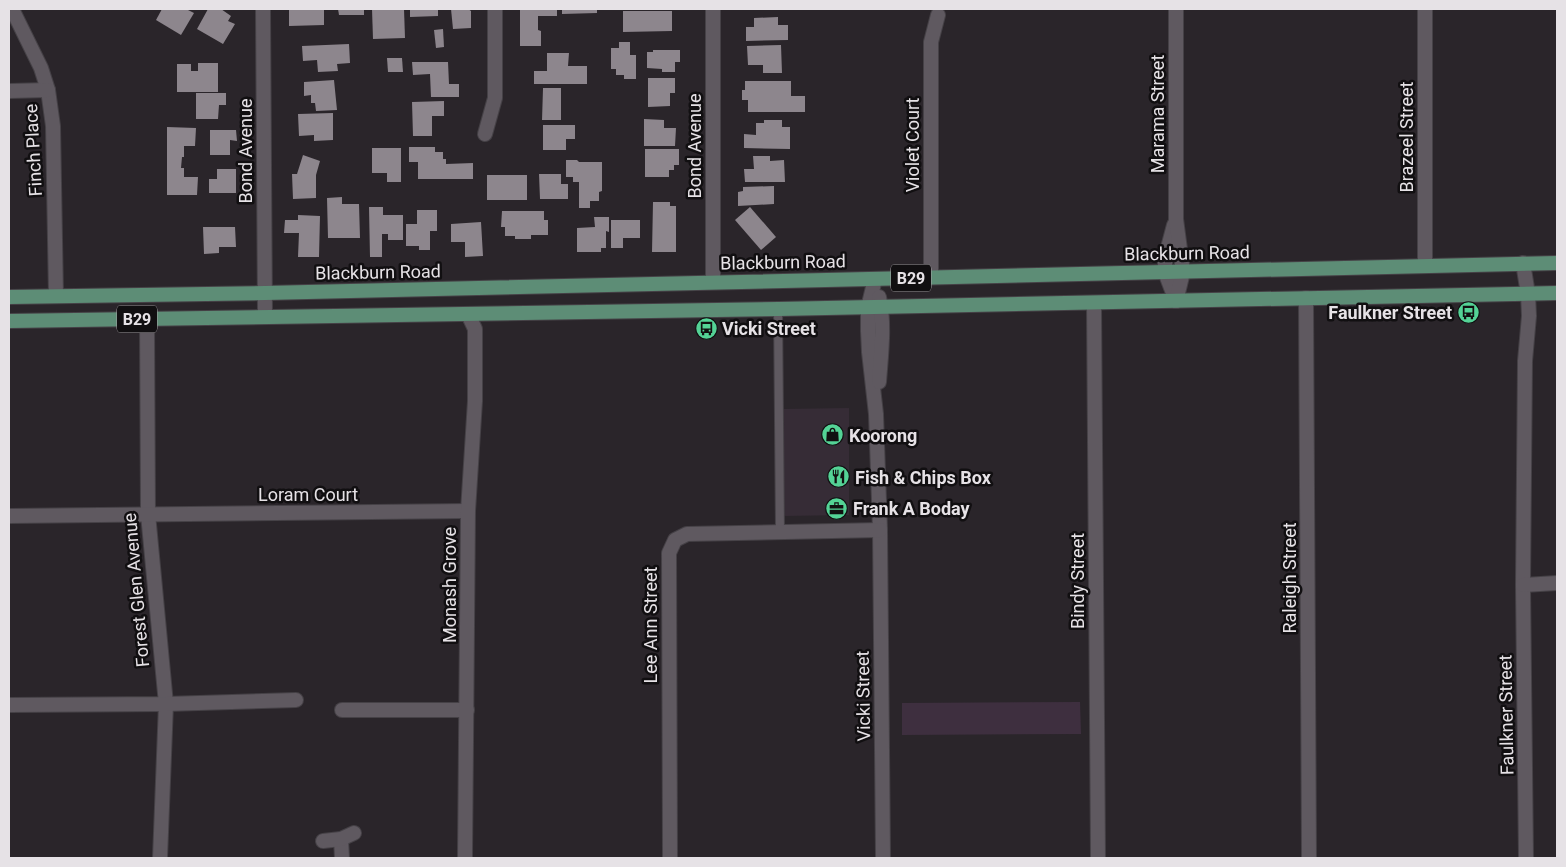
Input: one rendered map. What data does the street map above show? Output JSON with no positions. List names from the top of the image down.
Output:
{
  "streets": {
    "main road": ["Blackburn Road", "B29"],
    "street": [
      "Marama Street",
      "Brazeel Street",
      "Violet Court",
      "Bond Avenue",
      "Finch Place",
      "Loram Court",
      "Raleigh Street",
      "Bindy Street",
      "Monash Grove",
      "Forest Glen Avenue",
      "Lee Ann Street",
      "Vicki Street",
      "Faulkner Street"
    ]
  },
  "crossings": [
    ["Marama Street", "Blackburn Road"],
    ["Marama Street", "B29"],
    ["Brazeel Street", "Blackburn Road"],
    ["Violet Court", "Blackburn Road"],
    ["Bond Avenue", "Blackburn Road"],
    ["Bond Avenue", "B29"],
    ["Finch Place", "Blackburn Road"],
    ["Blackburn Road", "Vicki Street"],
    ["Blackburn Road", "Faulkner Street"],
    ["B29", "Raleigh Street"],
    ["B29", "Bindy Street"],
    ["B29", "Monash Grove"],
    ["B29", "Forest Glen Avenue"],
    ["B29", "Vicki Street"],
    ["B29", "Faulkner Street"],
    ["Loram Court", "Monash Grove"],
    ["Loram Court", "Forest Glen Avenue"],
    ["Lee Ann Street", "Vicki Street"]
  ],
  "places": {
    "bus stop": ["Faulkner Street", "Vicki Street"],
    "shop": ["Koorong"],
    "restaurant": ["Fish & Chips Box"],
    "office": ["Frank A Boday"]
  }
}
